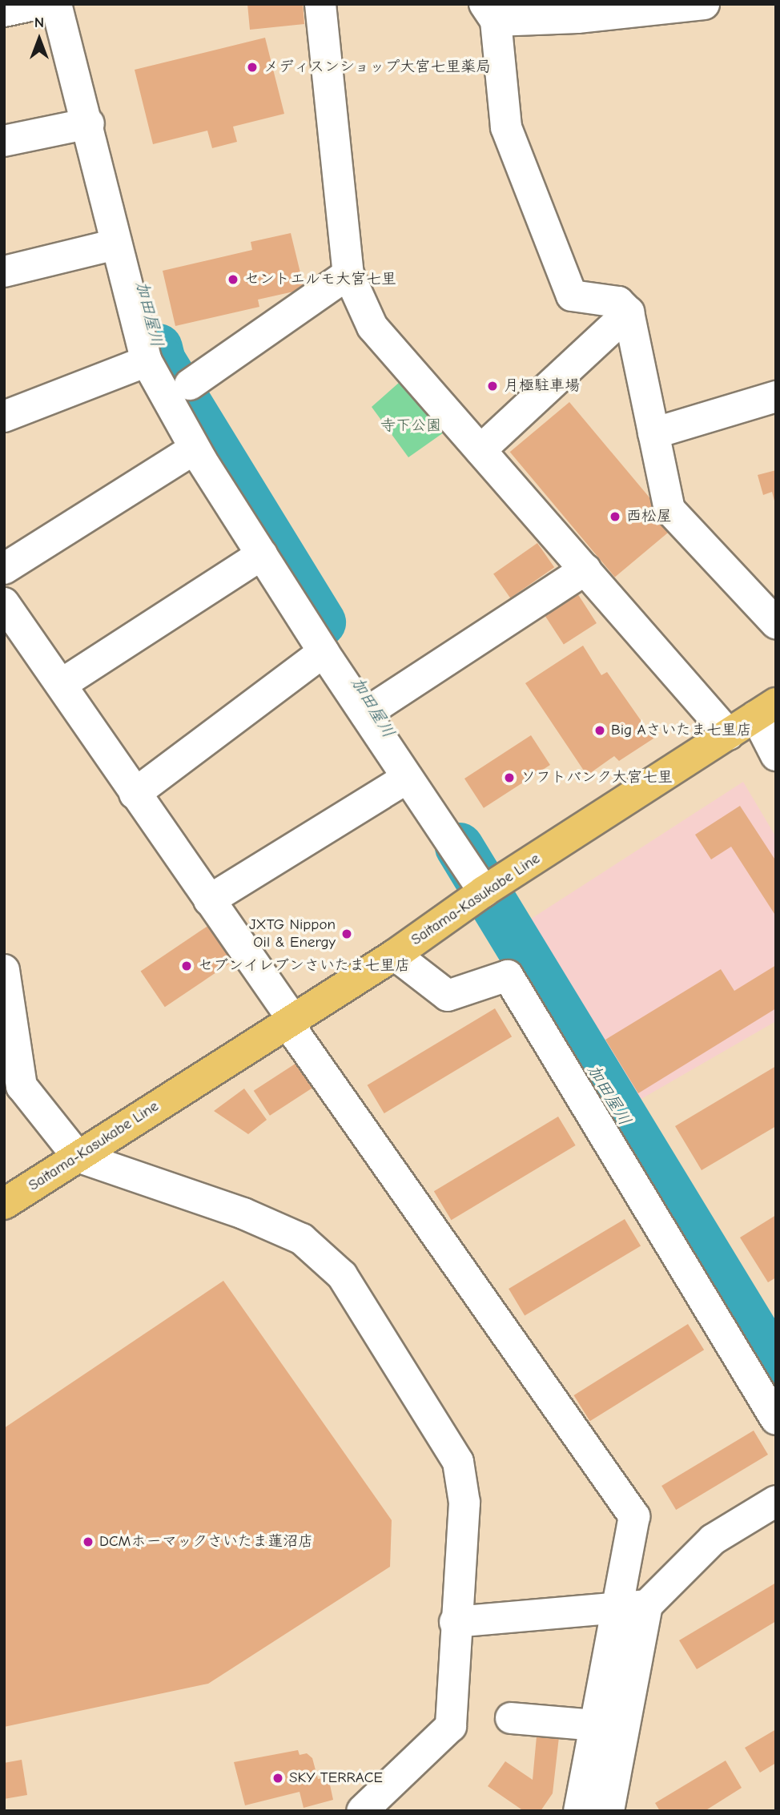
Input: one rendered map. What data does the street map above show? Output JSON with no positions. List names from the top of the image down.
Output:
{
  "streets": {
    "main road": ["Saitama-Kasukabe Line"]
  },
  "water": ["加田屋川"],
  "parks": ["寺下公園"],
  "places": [
    "メディスンショップ大宮七里薬局",
    "セントエルモ大宮七里",
    "月極駐車場",
    "西松屋",
    "Big Aさいたま七里店",
    "ソフトバンク大宮七里",
    "JXTG Nippon Oil & Energy",
    "セブンイレブンさいたま七里店",
    "DCMホーマックさいたま蓮沼店",
    "SKY TERRACE"
  ],
  "north": "top"
}
